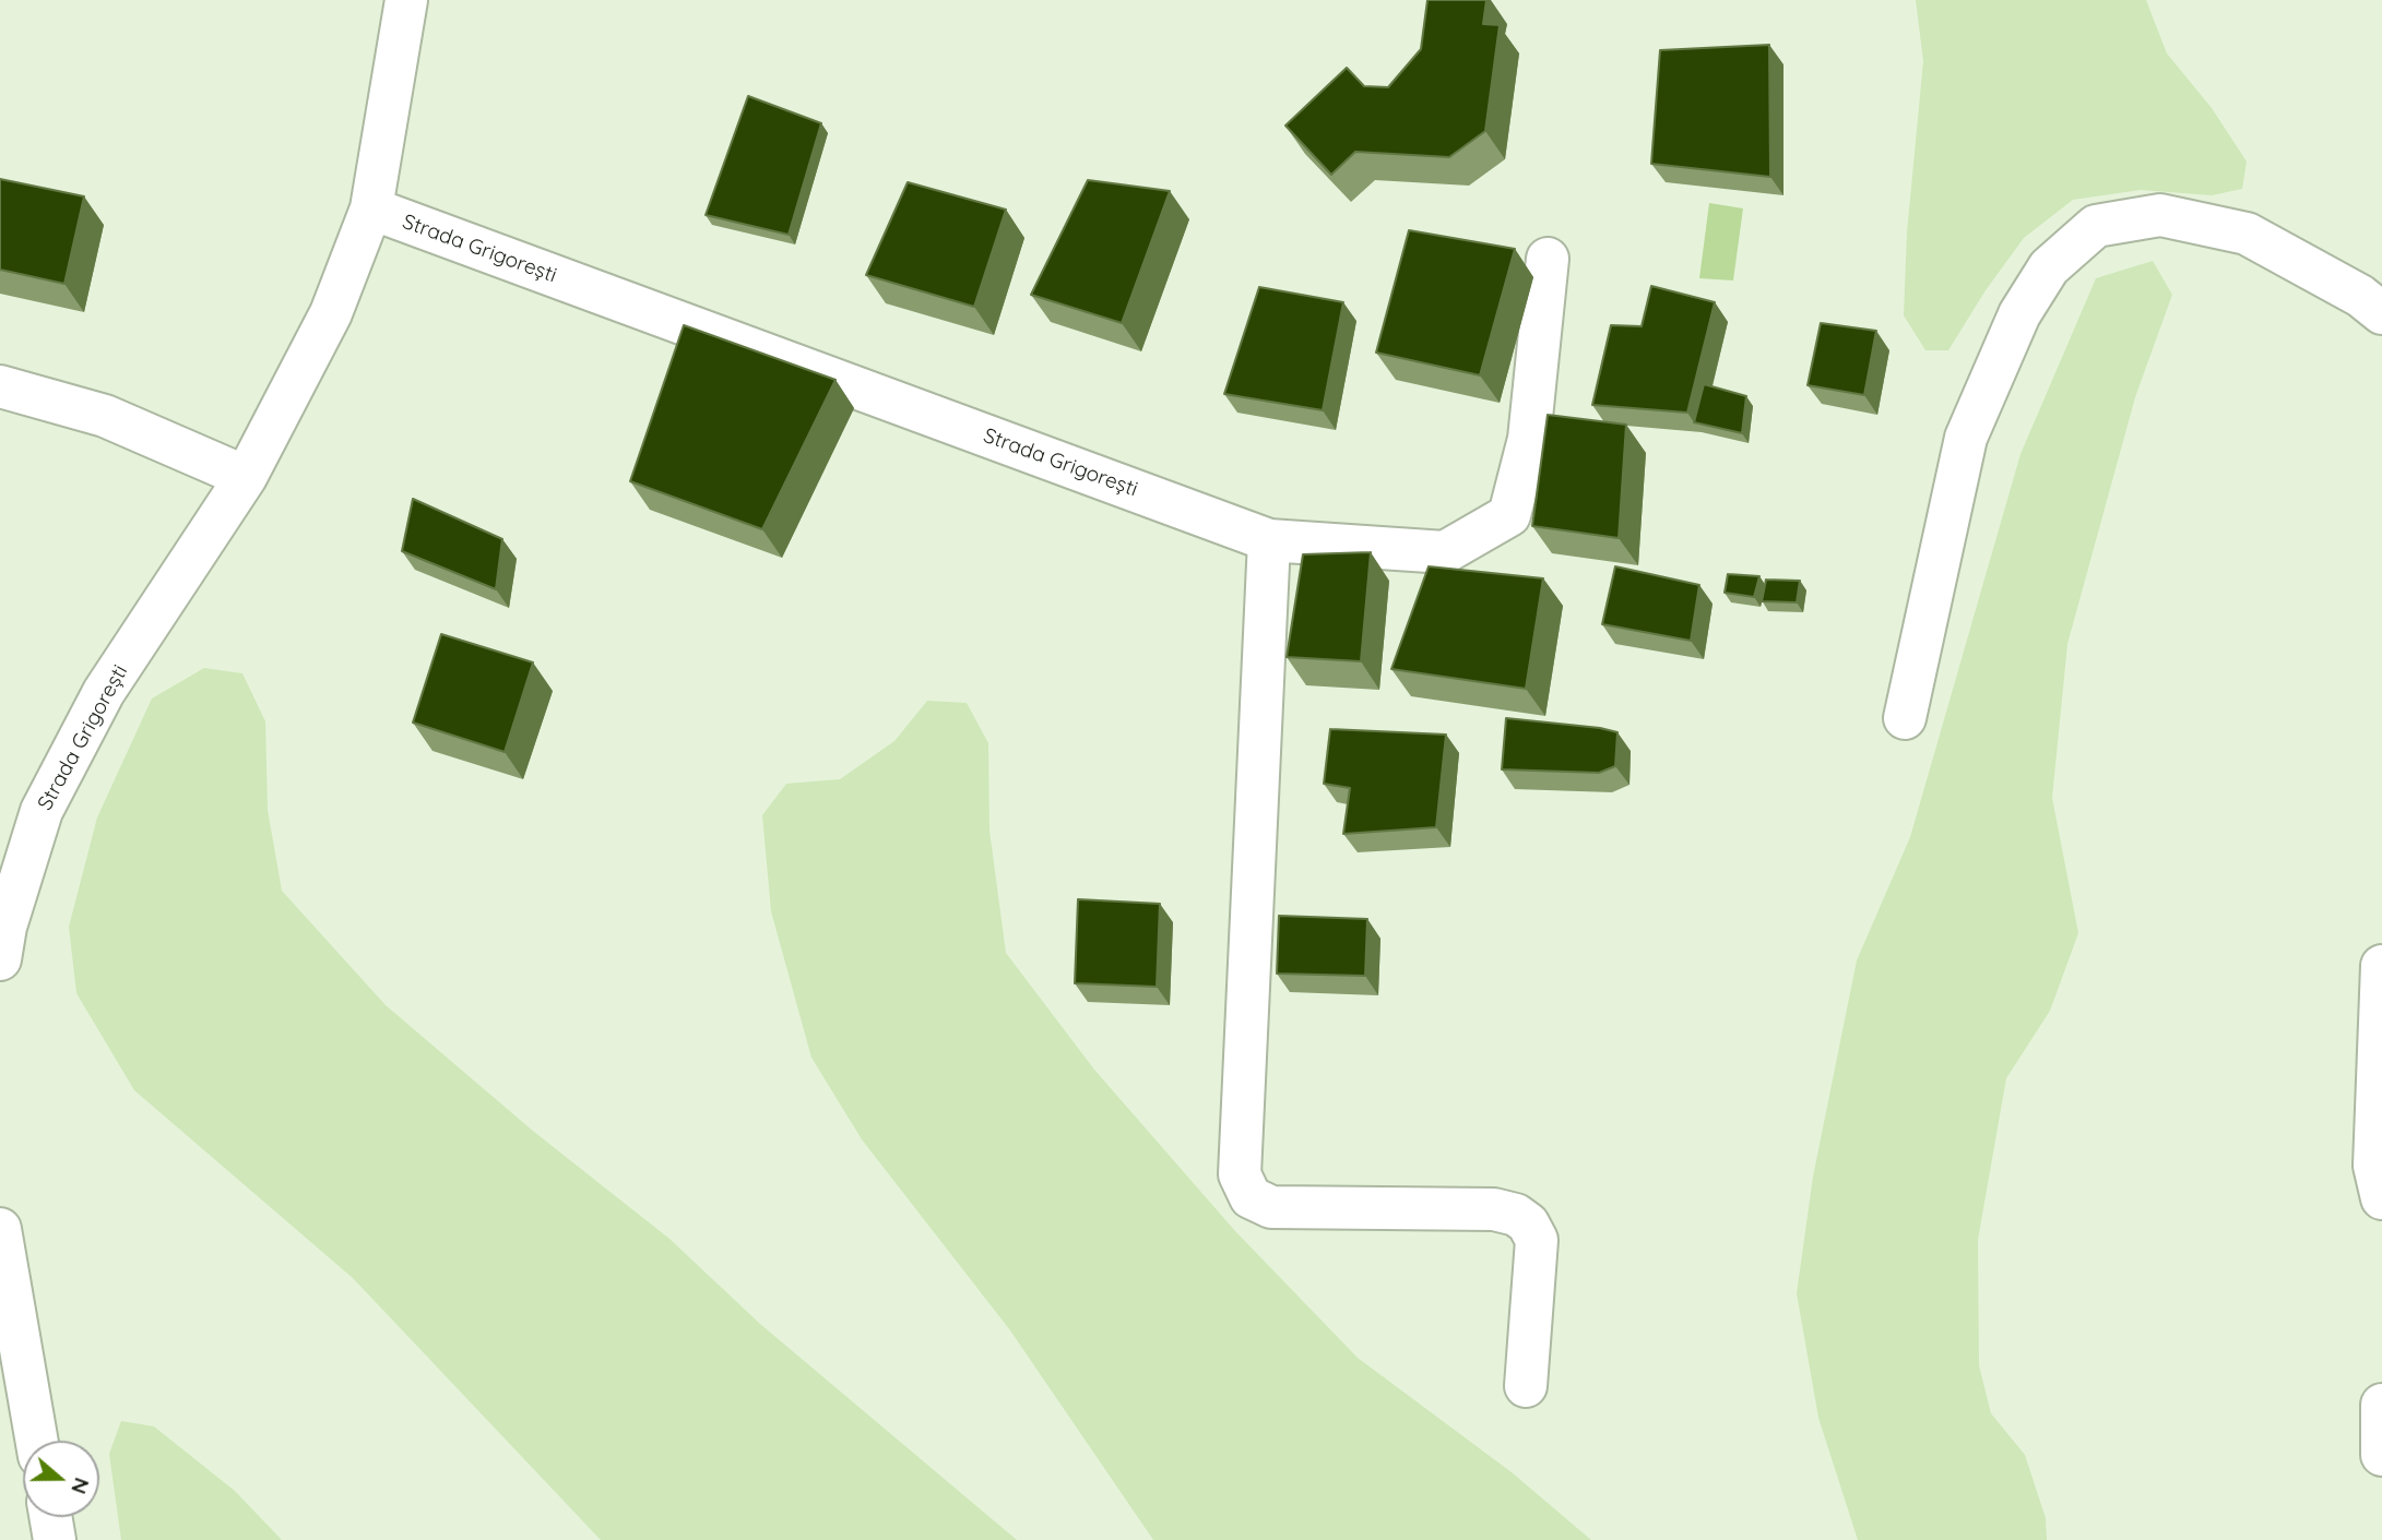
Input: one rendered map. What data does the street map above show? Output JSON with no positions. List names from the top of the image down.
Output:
{
  "streets": {
    "street": ["Strada Grigorești"]
  },
  "north": "right"
}
